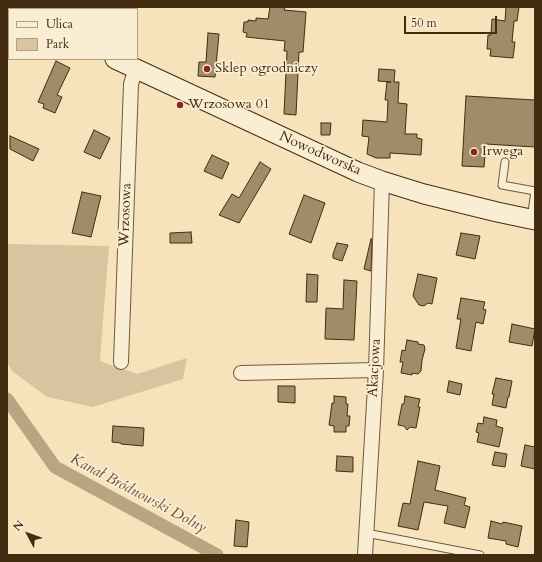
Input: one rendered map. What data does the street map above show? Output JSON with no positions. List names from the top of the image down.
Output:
{
  "streets": {
    "main road": ["Nowodworska"],
    "street": ["Wrzosowa", "Akacjowa"]
  },
  "crossings": [
    ["Nowodworska", "Wrzosowa"],
    ["Nowodworska", "Akacjowa"]
  ],
  "water": ["Kanał Bródnowski Dolny"],
  "places": ["Sklep ogrodniczy", "Wrzosowa 01", "Irwega"],
  "legend": ["Ulica", "Park"],
  "scale_bar": "50 m",
  "north": "top left"
}
